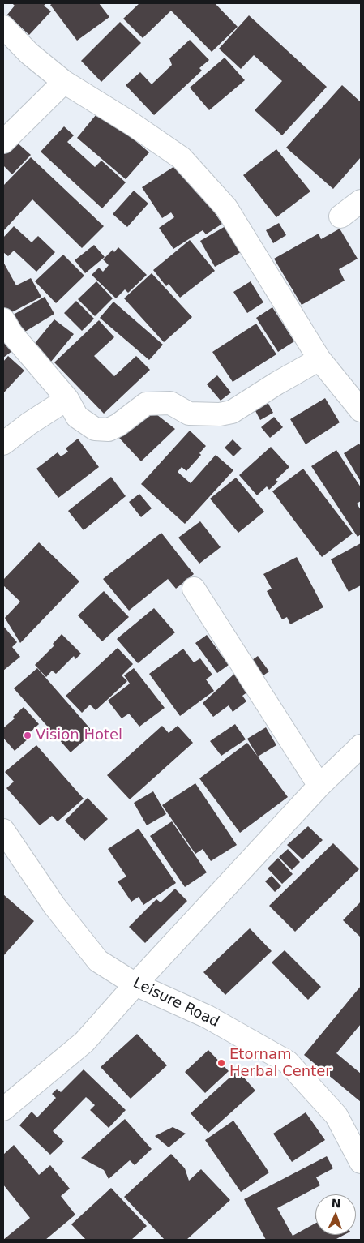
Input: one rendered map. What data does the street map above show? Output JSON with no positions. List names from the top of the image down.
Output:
{
  "streets": {
    "street": ["Leisure Road"]
  },
  "places": ["Vision Hotel", "Etornam Herbal Center"],
  "north": "top"
}
